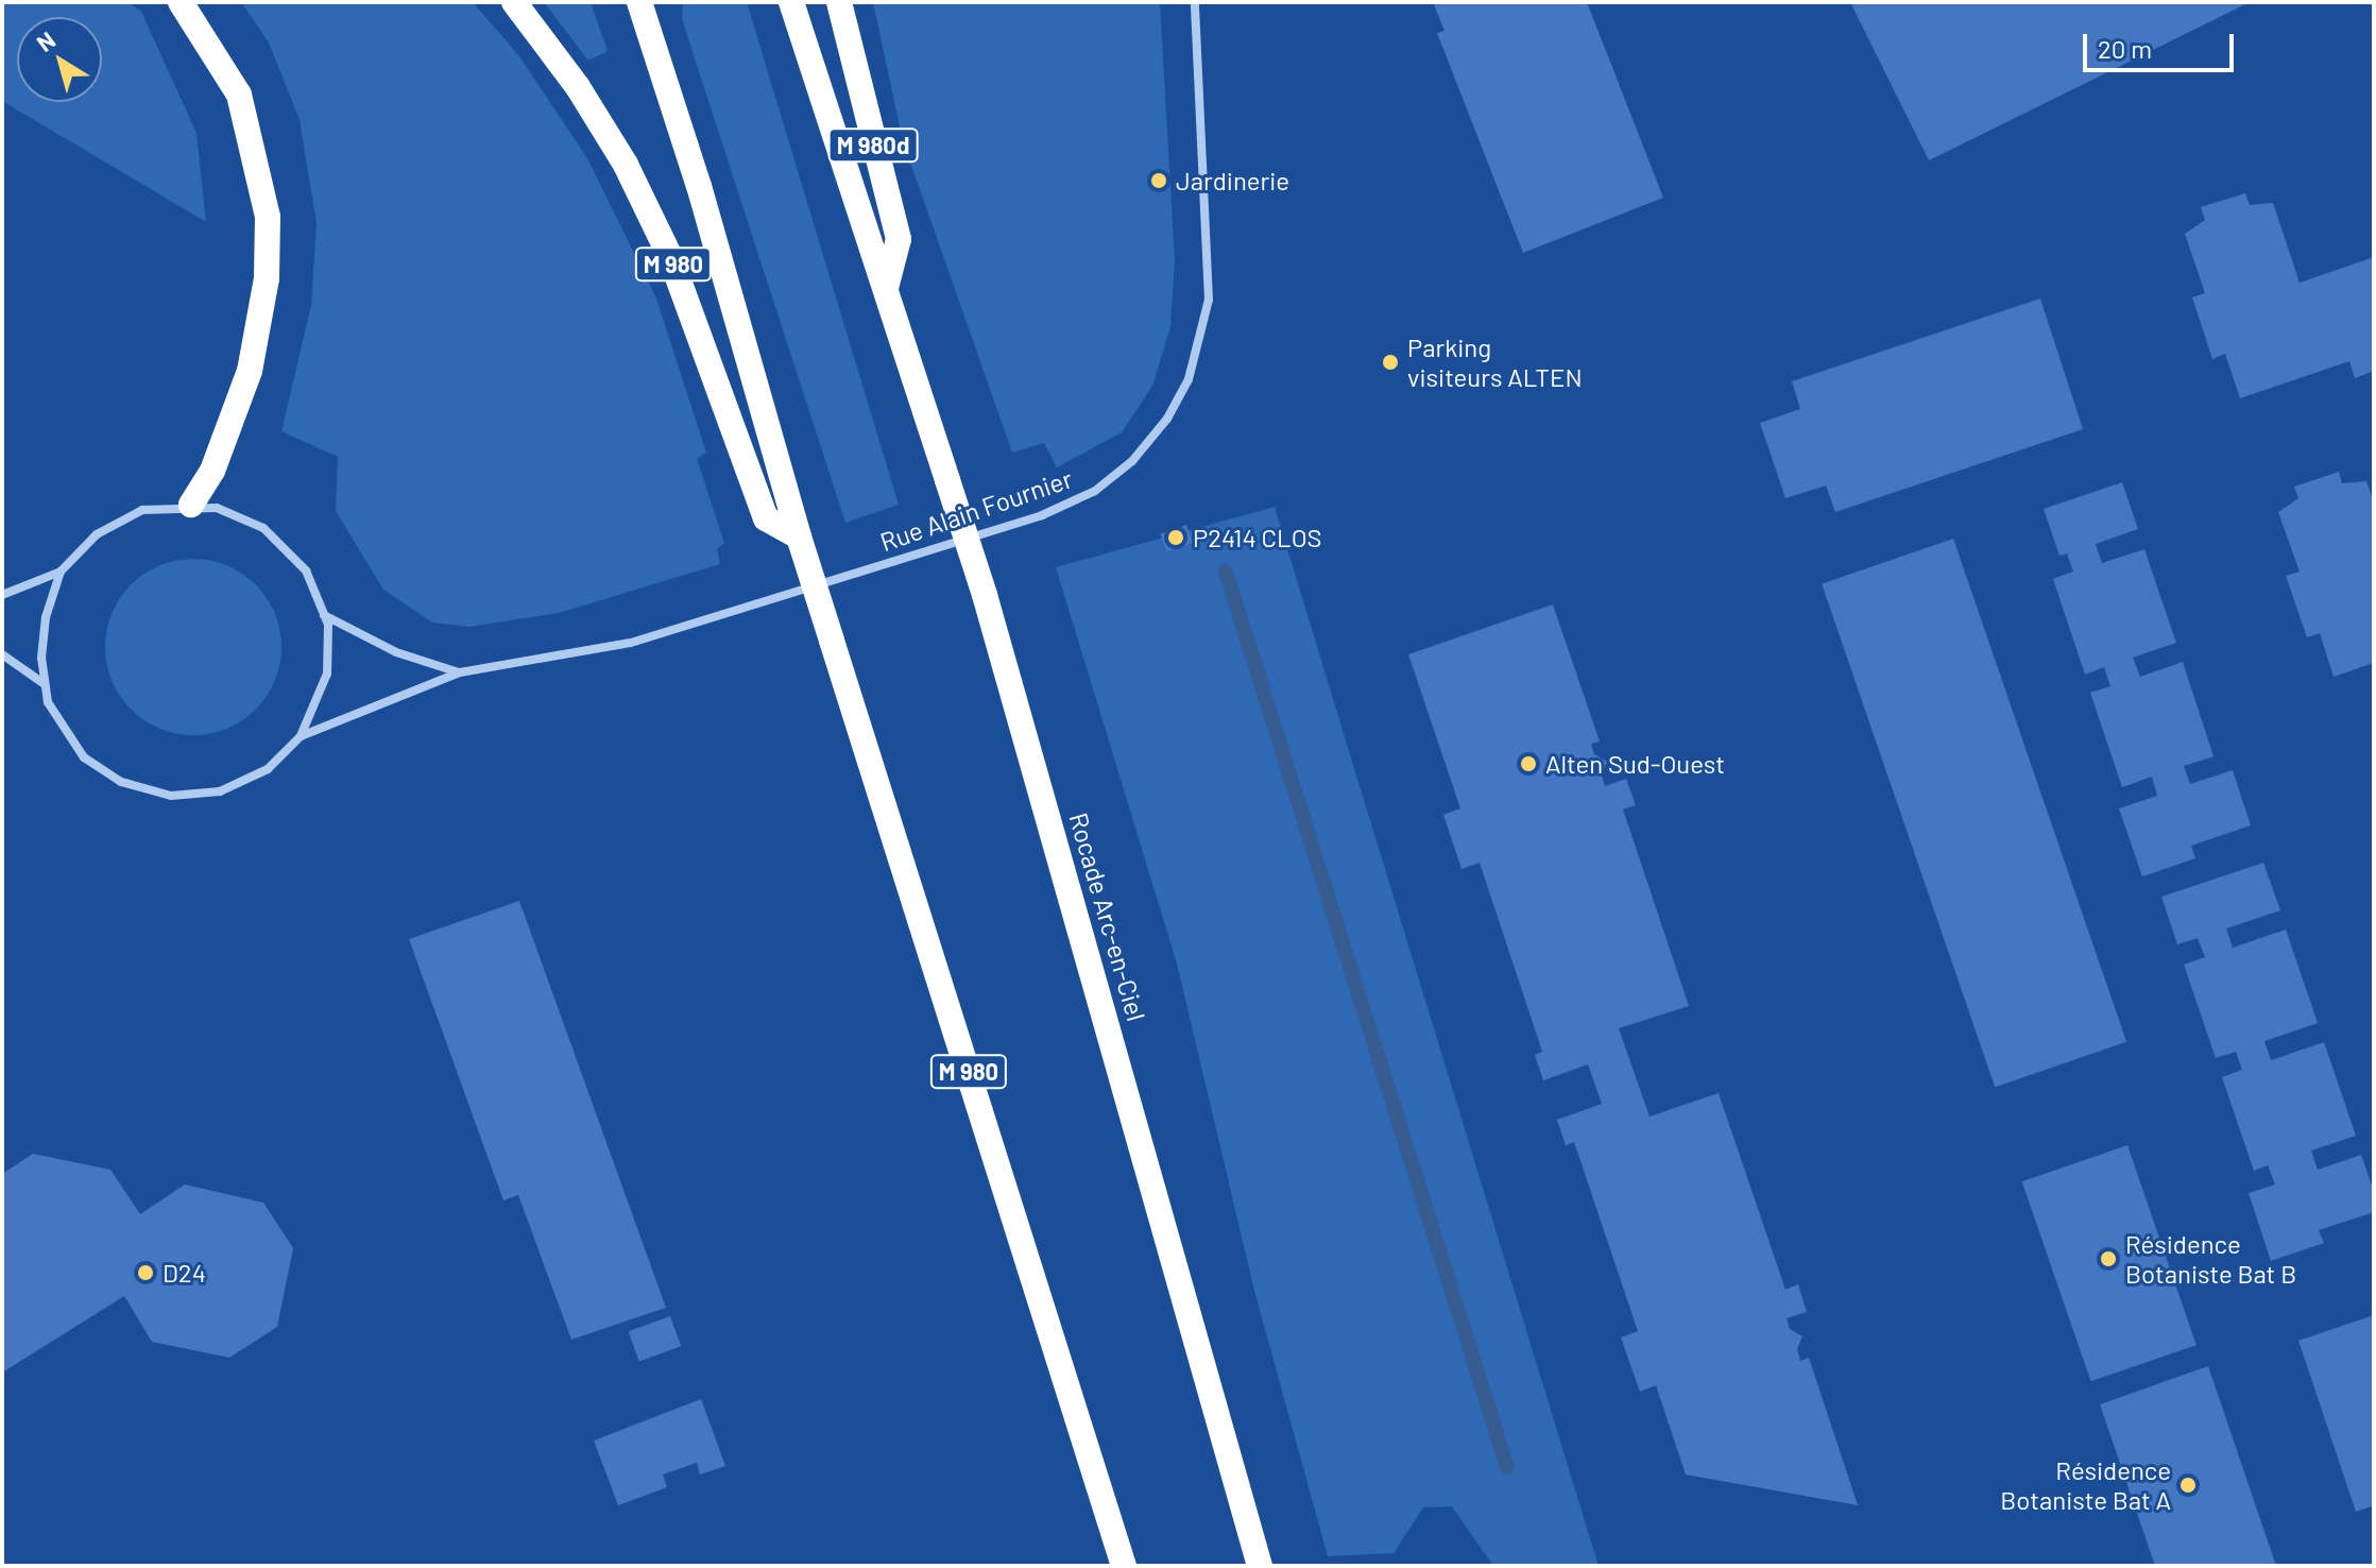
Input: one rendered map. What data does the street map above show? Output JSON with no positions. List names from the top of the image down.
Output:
{
  "streets": {
    "highway": ["M 980d", "M 980", "Rocade Arc-en-Ciel"],
    "street": ["Rue Alain Fournier"]
  },
  "crossings": [
    ["M 980d", "Rocade Arc-en-Ciel"]
  ],
  "places": [
    "Jardinerie",
    "Parking visiteurs ALTEN",
    "P2414 CLOS",
    "Alten Sud-Ouest",
    "Résidence Botaniste Bat B",
    "D24",
    "Résidence Botaniste Bat A"
  ],
  "scale_bar": "20 m",
  "north": "top left"
}
